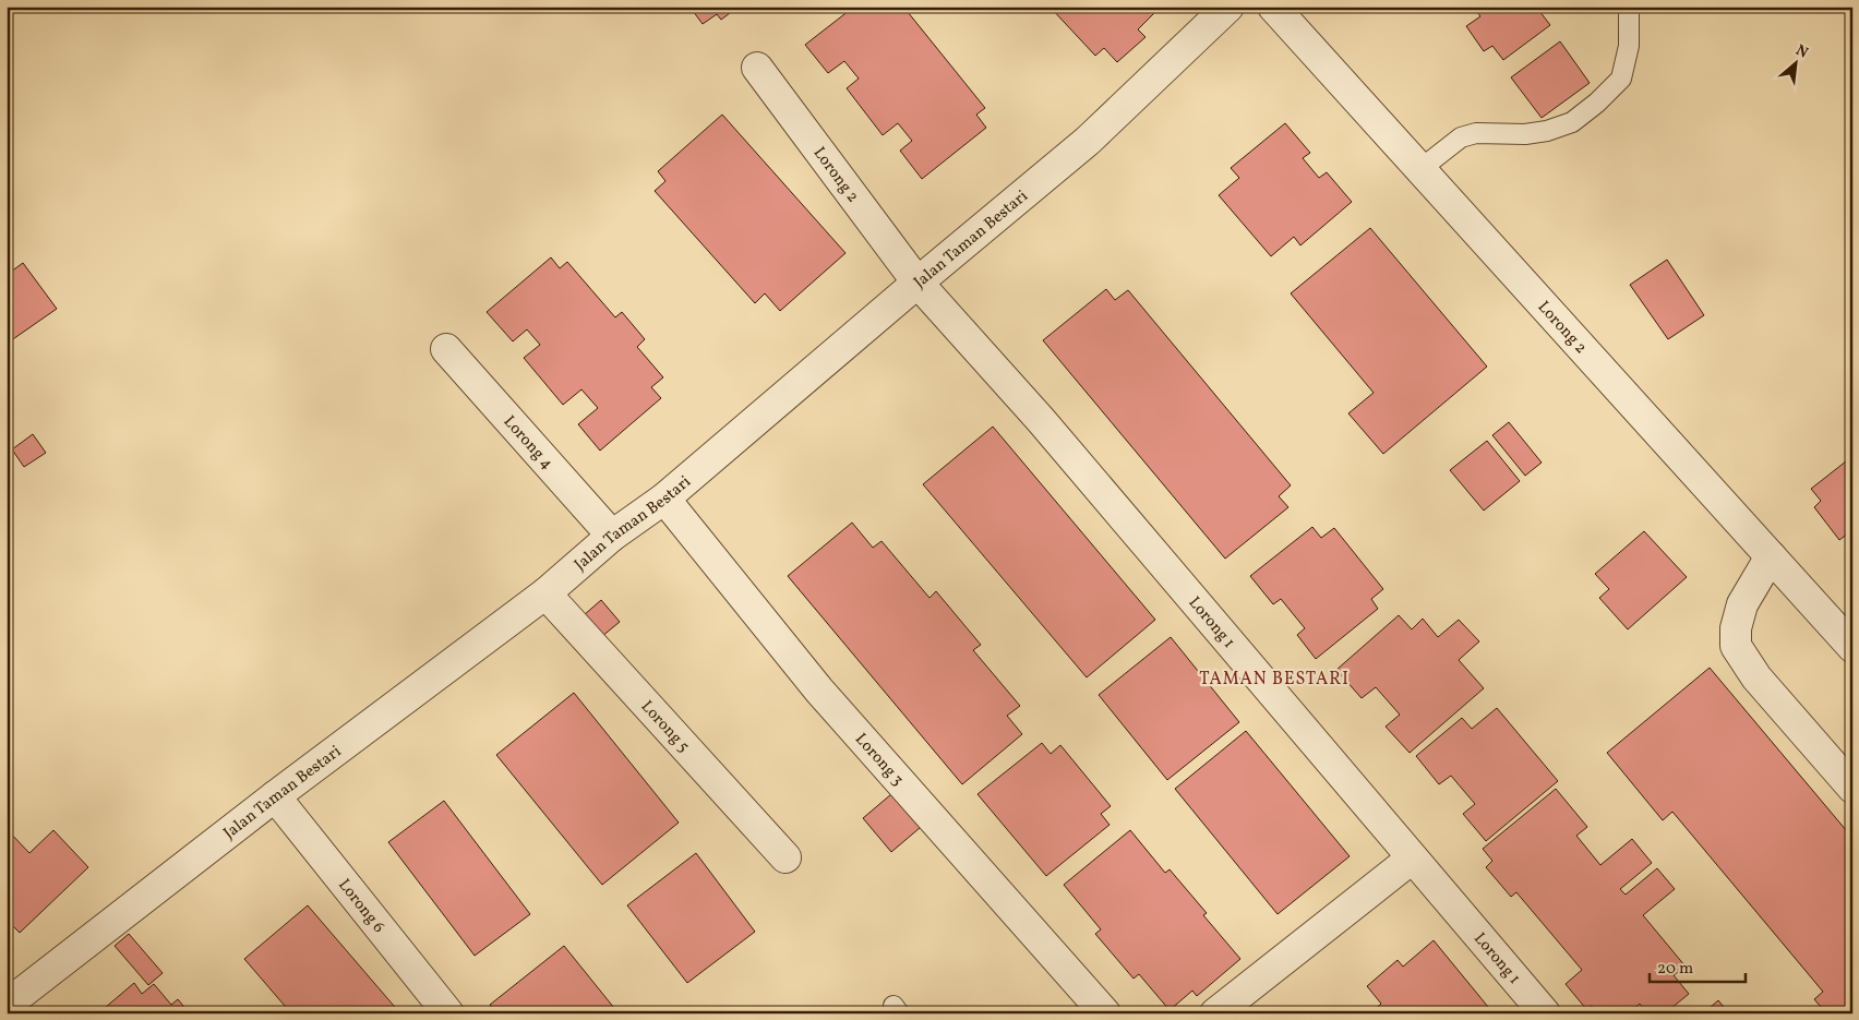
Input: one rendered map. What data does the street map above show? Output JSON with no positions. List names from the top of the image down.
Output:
{
  "streets": {
    "street": [
      "Lorong 2",
      "Jalan Taman Bestari",
      "Lorong 4",
      "Lorong 1",
      "Lorong 5",
      "Lorong 3",
      "Lorong 6"
    ]
  },
  "crossings": [
    ["Lorong 2", "Jalan Taman Bestari"],
    ["Lorong 2", "Lorong 1"],
    ["Jalan Taman Bestari", "Lorong 4"],
    ["Jalan Taman Bestari", "Lorong 1"],
    ["Jalan Taman Bestari", "Lorong 5"],
    ["Jalan Taman Bestari", "Lorong 3"],
    ["Jalan Taman Bestari", "Lorong 6"]
  ],
  "districts": ["TAMAN BESTARI"],
  "scale_bar": "20 m",
  "north": "top right"
}
